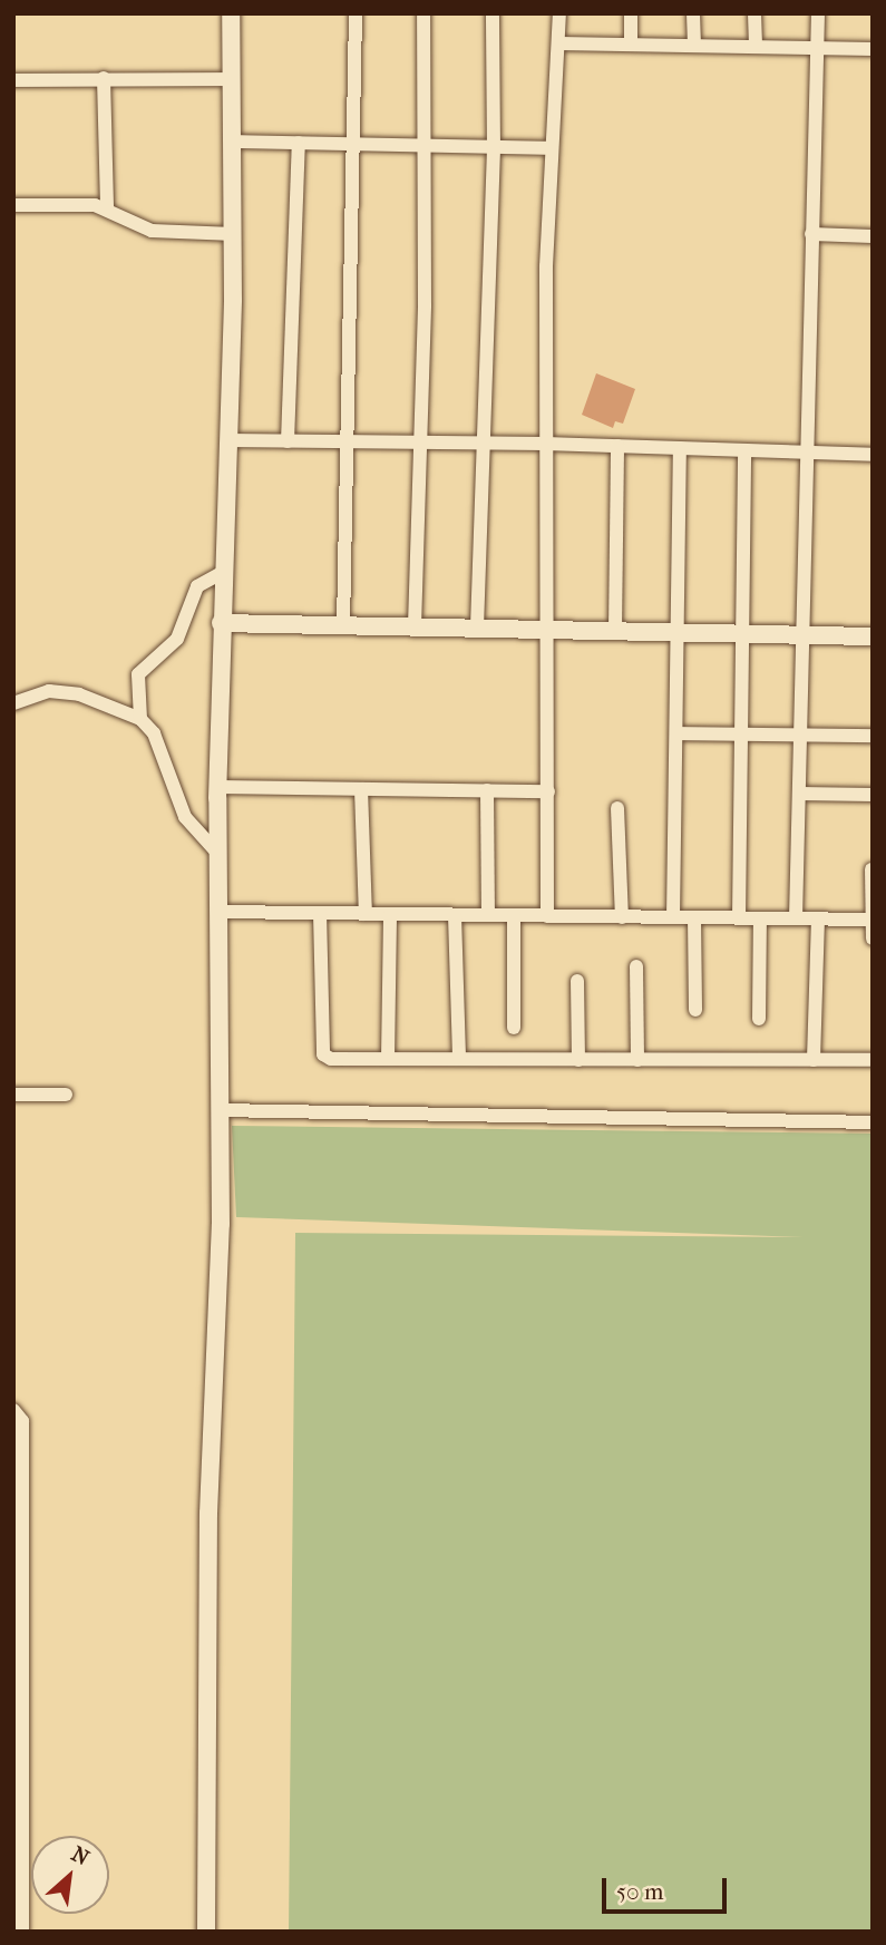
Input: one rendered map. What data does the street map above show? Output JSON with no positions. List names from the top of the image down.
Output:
{
  "scale_bar": "50 m",
  "north": "top right"
}
